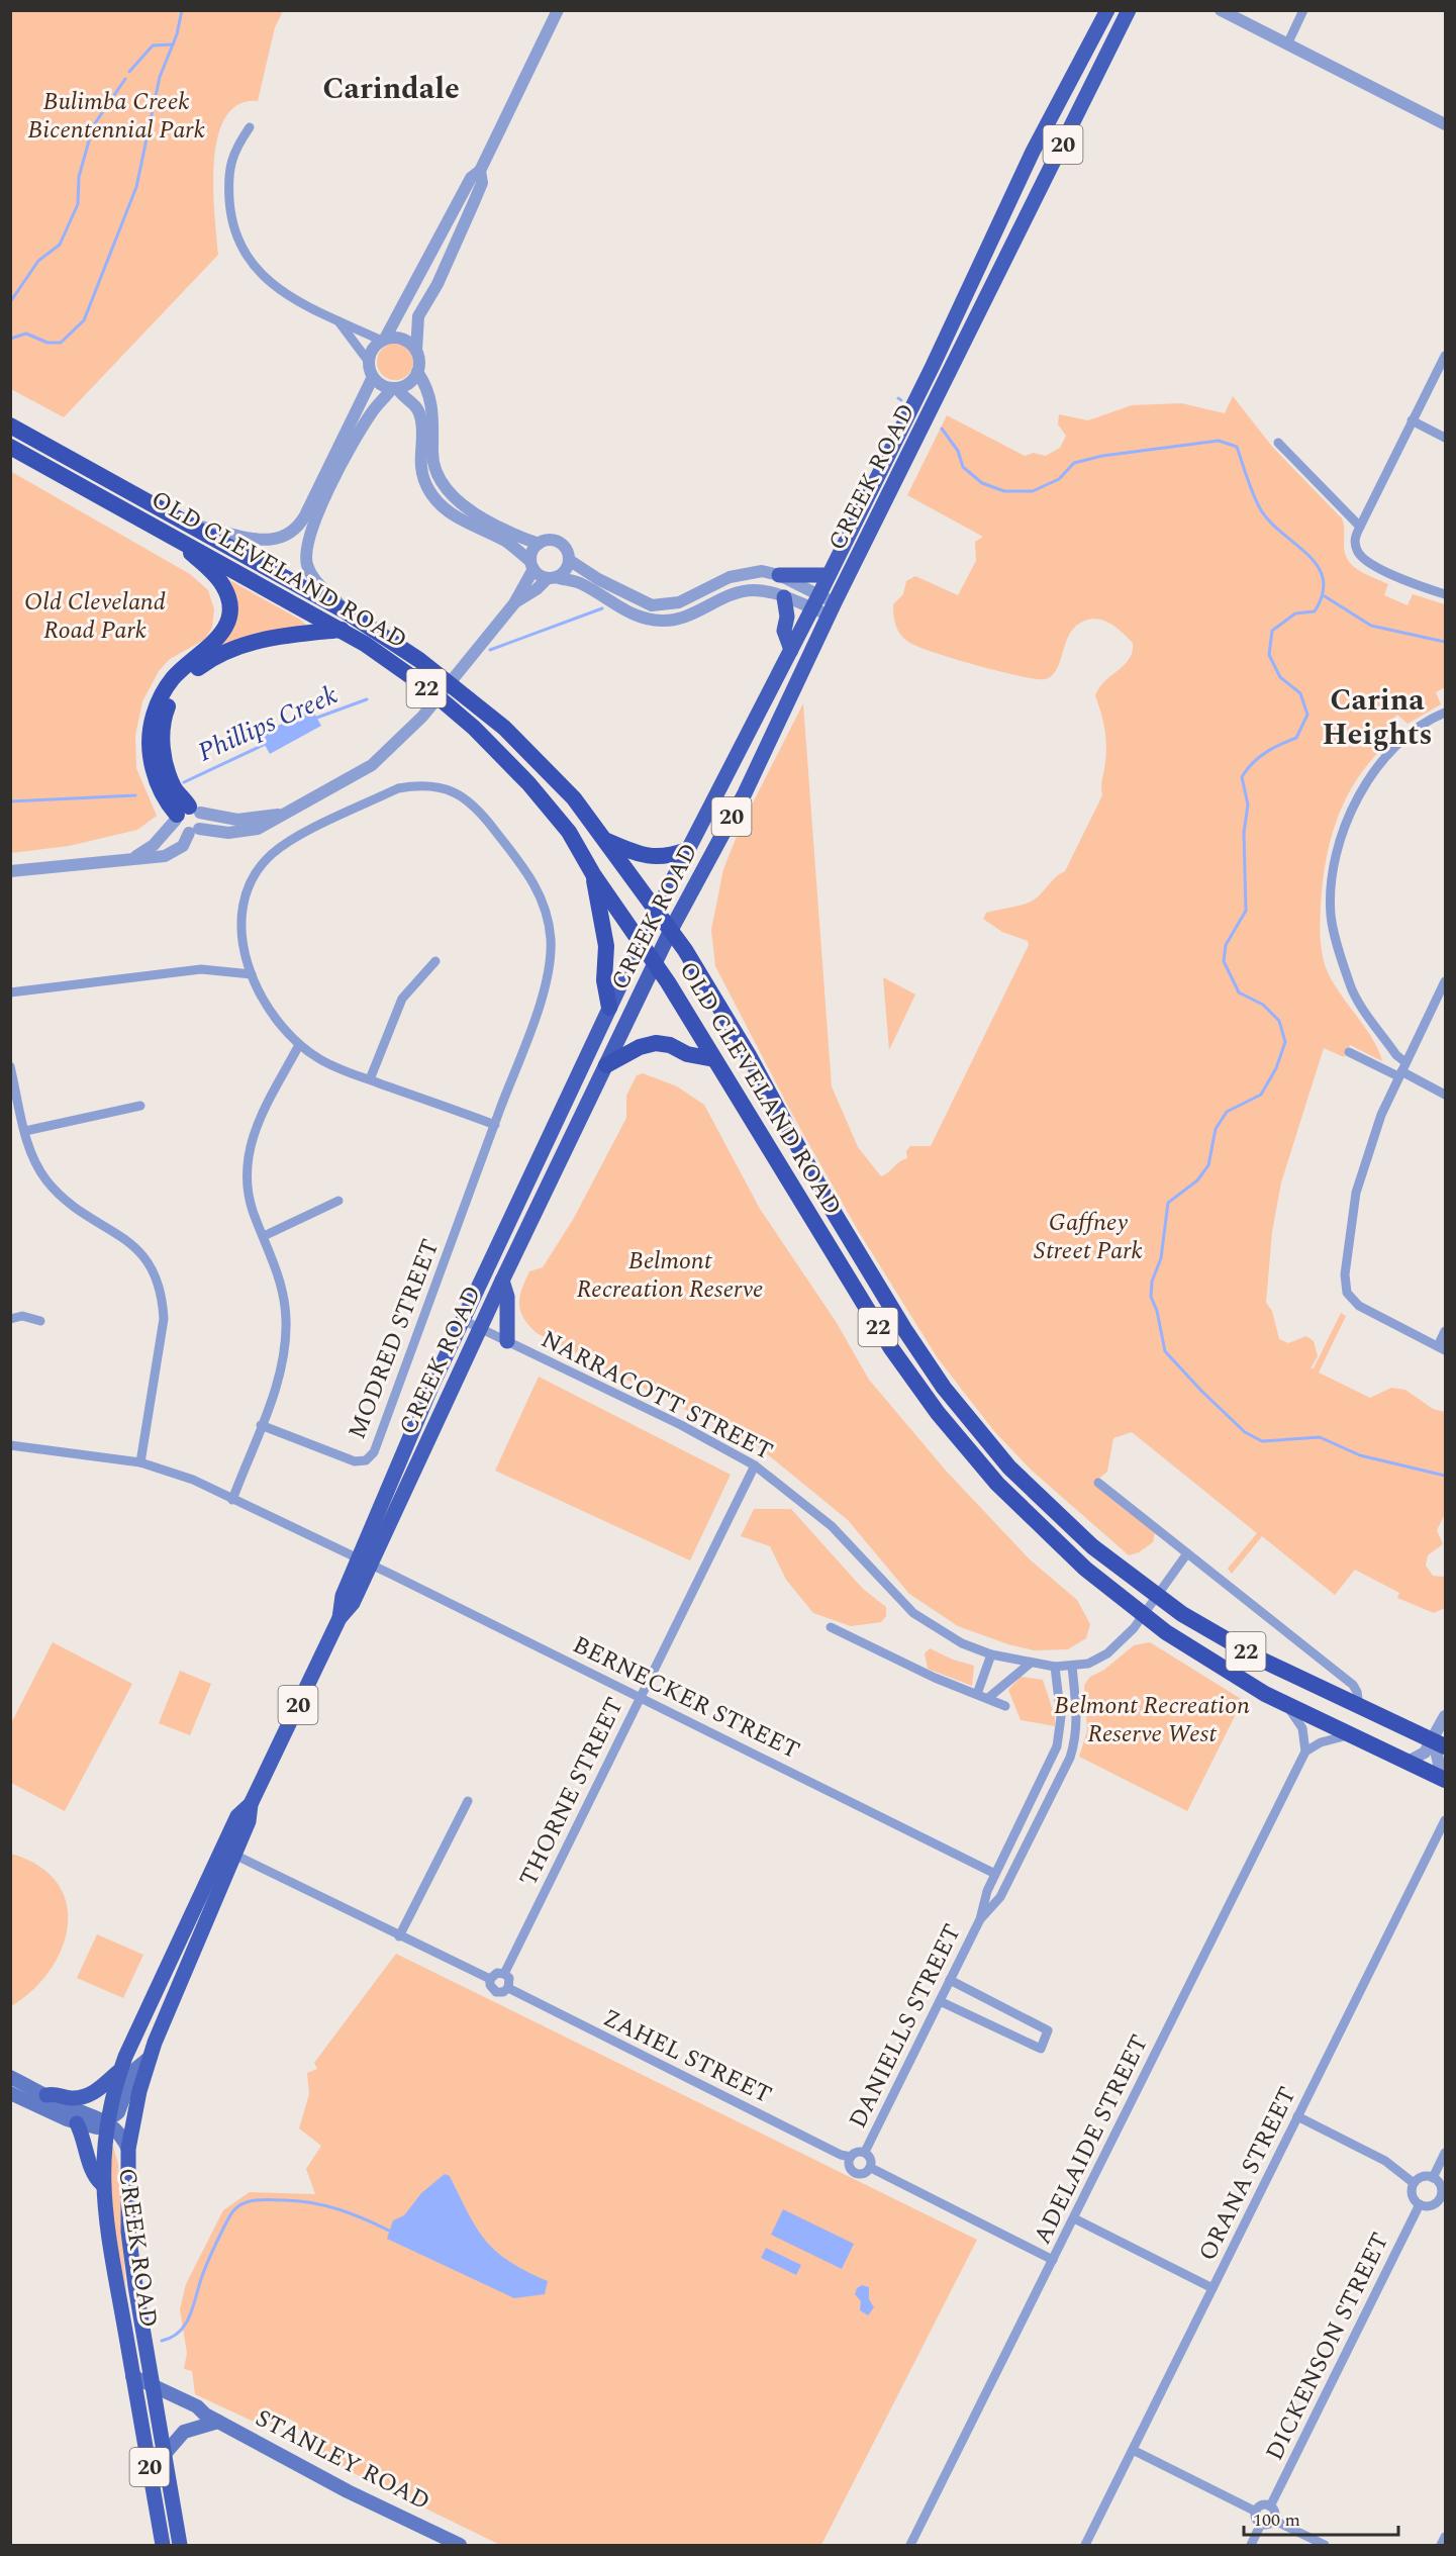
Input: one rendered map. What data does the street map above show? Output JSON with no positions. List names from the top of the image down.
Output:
{
  "streets": {
    "highway": ["OLD CLEVELAND ROAD", "22"],
    "main road": ["20", "CREEK ROAD", "STANLEY ROAD"],
    "street": [
      "MODRED STREET",
      "NARRACOTT STREET",
      "BERNECKER STREET",
      "THORNE STREET",
      "DANIELLS STREET",
      "ZAHEL STREET",
      "ADELAIDE STREET",
      "ORANA STREET",
      "DICKENSON STREET"
    ]
  },
  "crossings": [
    ["CREEK ROAD", "OLD CLEVELAND ROAD"],
    ["CREEK ROAD", "NARRACOTT STREET"],
    ["CREEK ROAD", "BERNECKER STREET"],
    ["CREEK ROAD", "STANLEY ROAD"],
    ["NARRACOTT STREET", "THORNE STREET"],
    ["NARRACOTT STREET", "DANIELLS STREET"],
    ["BERNECKER STREET", "THORNE STREET"],
    ["BERNECKER STREET", "DANIELLS STREET"],
    ["THORNE STREET", "ZAHEL STREET"],
    ["DANIELLS STREET", "ZAHEL STREET"]
  ],
  "districts": ["Carindale", "Carina Heights"],
  "water": ["Phillips Creek"],
  "parks": [
    "Bulimba Creek Bicentennial Park",
    "Old Cleveland Road Park",
    "Gaffney Street Park",
    "Belmont Recreation Reserve",
    "Belmont Recreation Reserve West"
  ],
  "scale_bar": "100 m"
}
